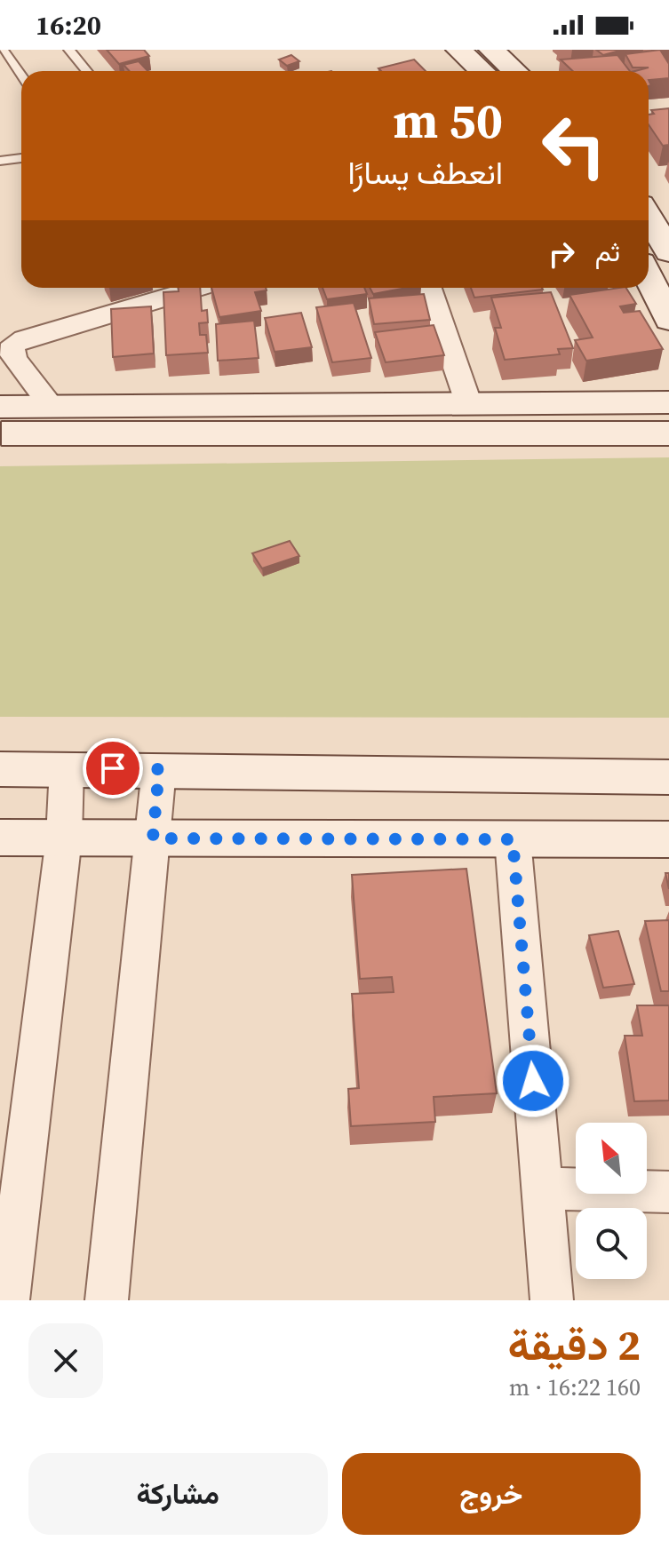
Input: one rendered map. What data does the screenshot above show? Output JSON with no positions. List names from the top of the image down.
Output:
{
  "north": "top left",
  "page": {
    "status": "16:20",
    "turn": ["50 m", "انعطف يسارًا"],
    "then": "ثم",
    "heading": ["2 دقيقة", "160 m · 16:22"],
    "buttons": ["خروج", "مشاركة"]
  }
}
